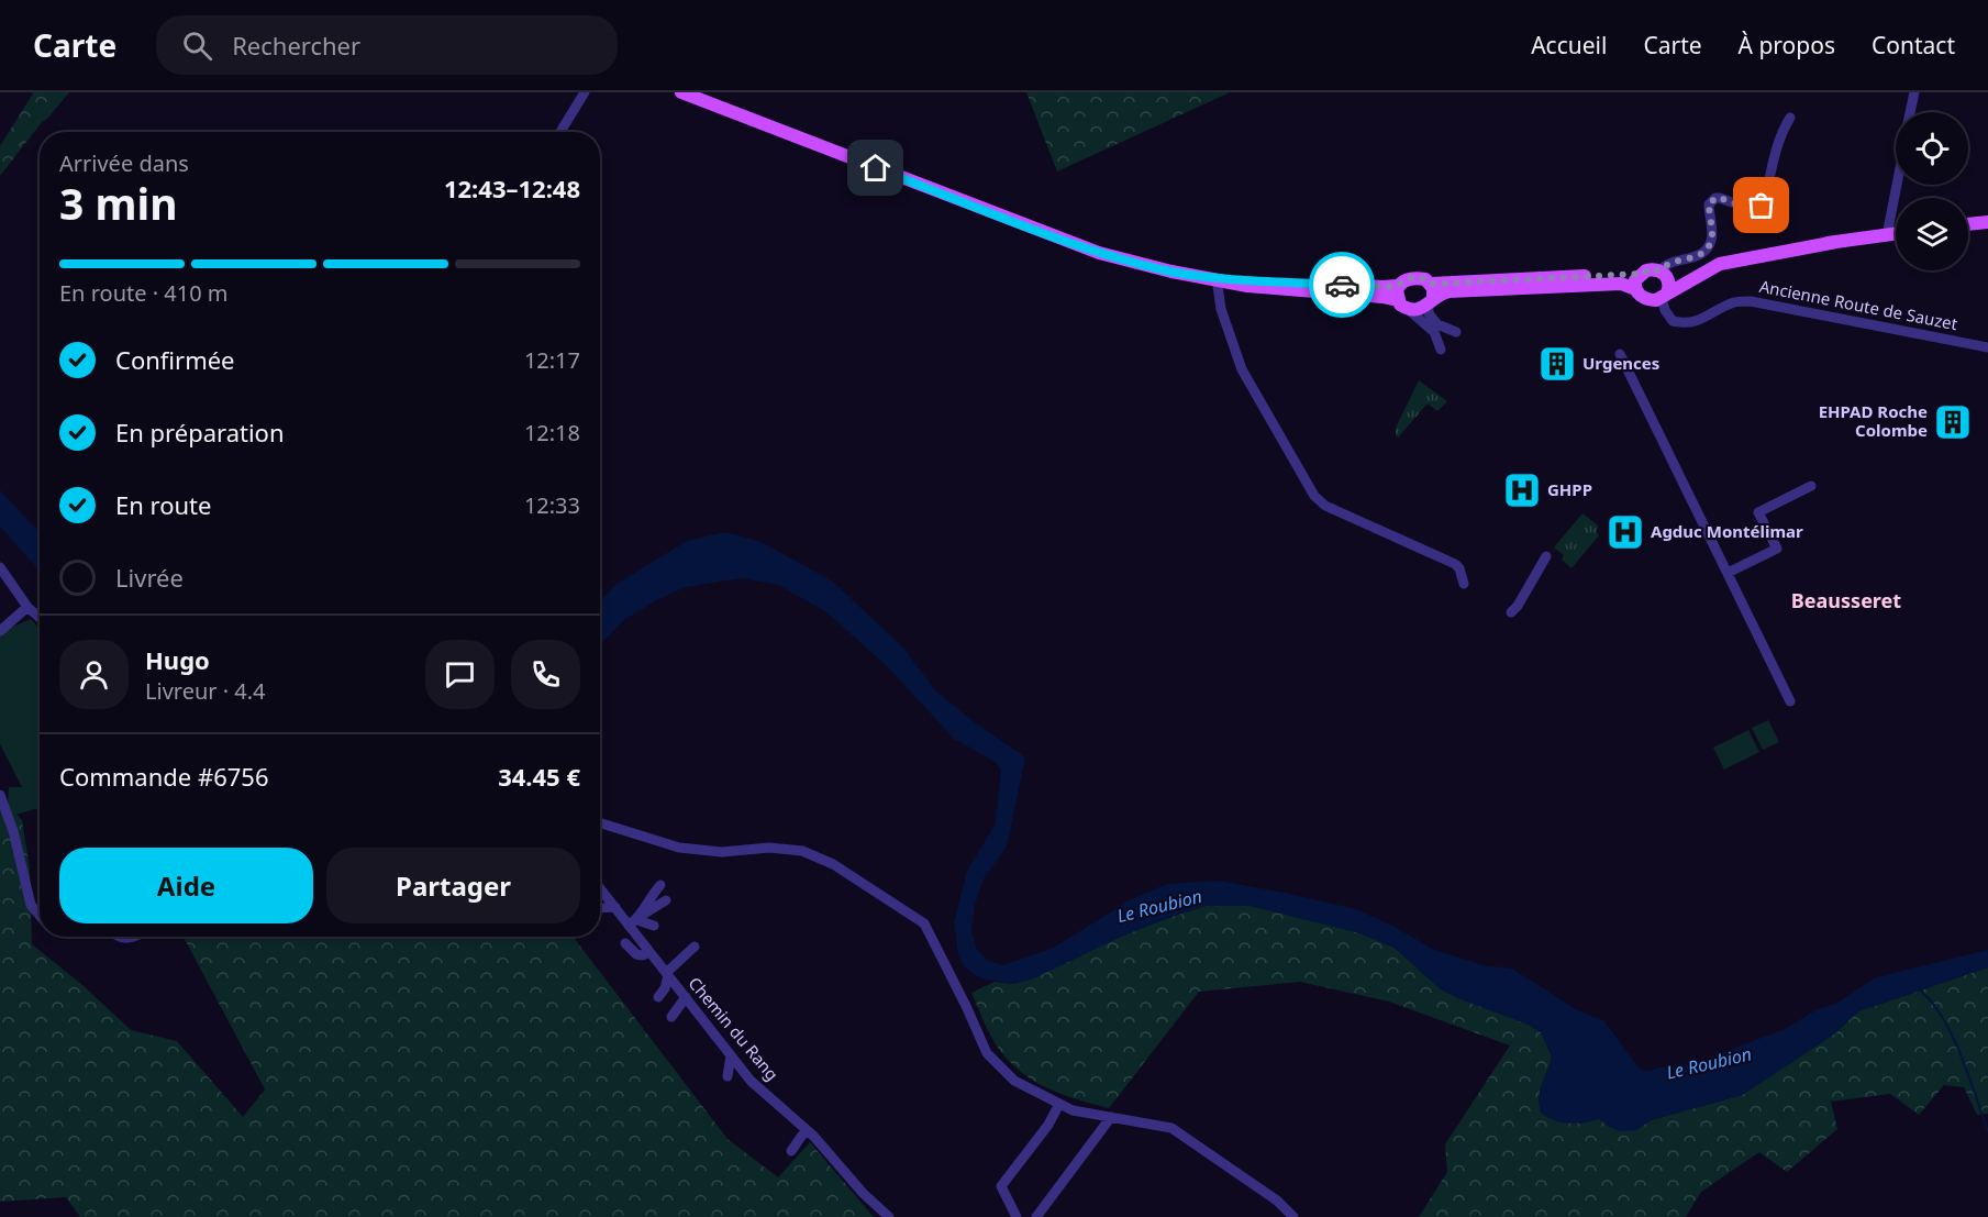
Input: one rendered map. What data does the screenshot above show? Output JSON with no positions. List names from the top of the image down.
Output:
{
  "streets": {
    "street": ["Ancienne Route de Sauzet", "Chemin du Rang"]
  },
  "districts": ["Beausseret"],
  "water": ["Le Roubion"],
  "places": {
    "building": ["Urgences", "EHPAD Roche Colombe"],
    "hospital": ["GHPP", "Agduc Montélimar"]
  },
  "page": {
    "header": "Carte",
    "search": "Rechercher",
    "nav": [
      "Accueil",
      "Carte",
      "À propos",
      "Contact"
    ],
    "heading": ["3 min", "Arrivée dans", "12:43–12:48"],
    "panel": [
      "Hugo",
      "Livreur · 4.4",
      "Commande #6756",
      "34.45 €"
    ],
    "bar": "En route · 410 m",
    "list": [
      ["Confirmée", "12:17"],
      ["En préparation", "12:18"],
      ["En route", "12:33"],
      "Livrée"
    ],
    "buttons": ["Aide", "Partager"]
  }
}
